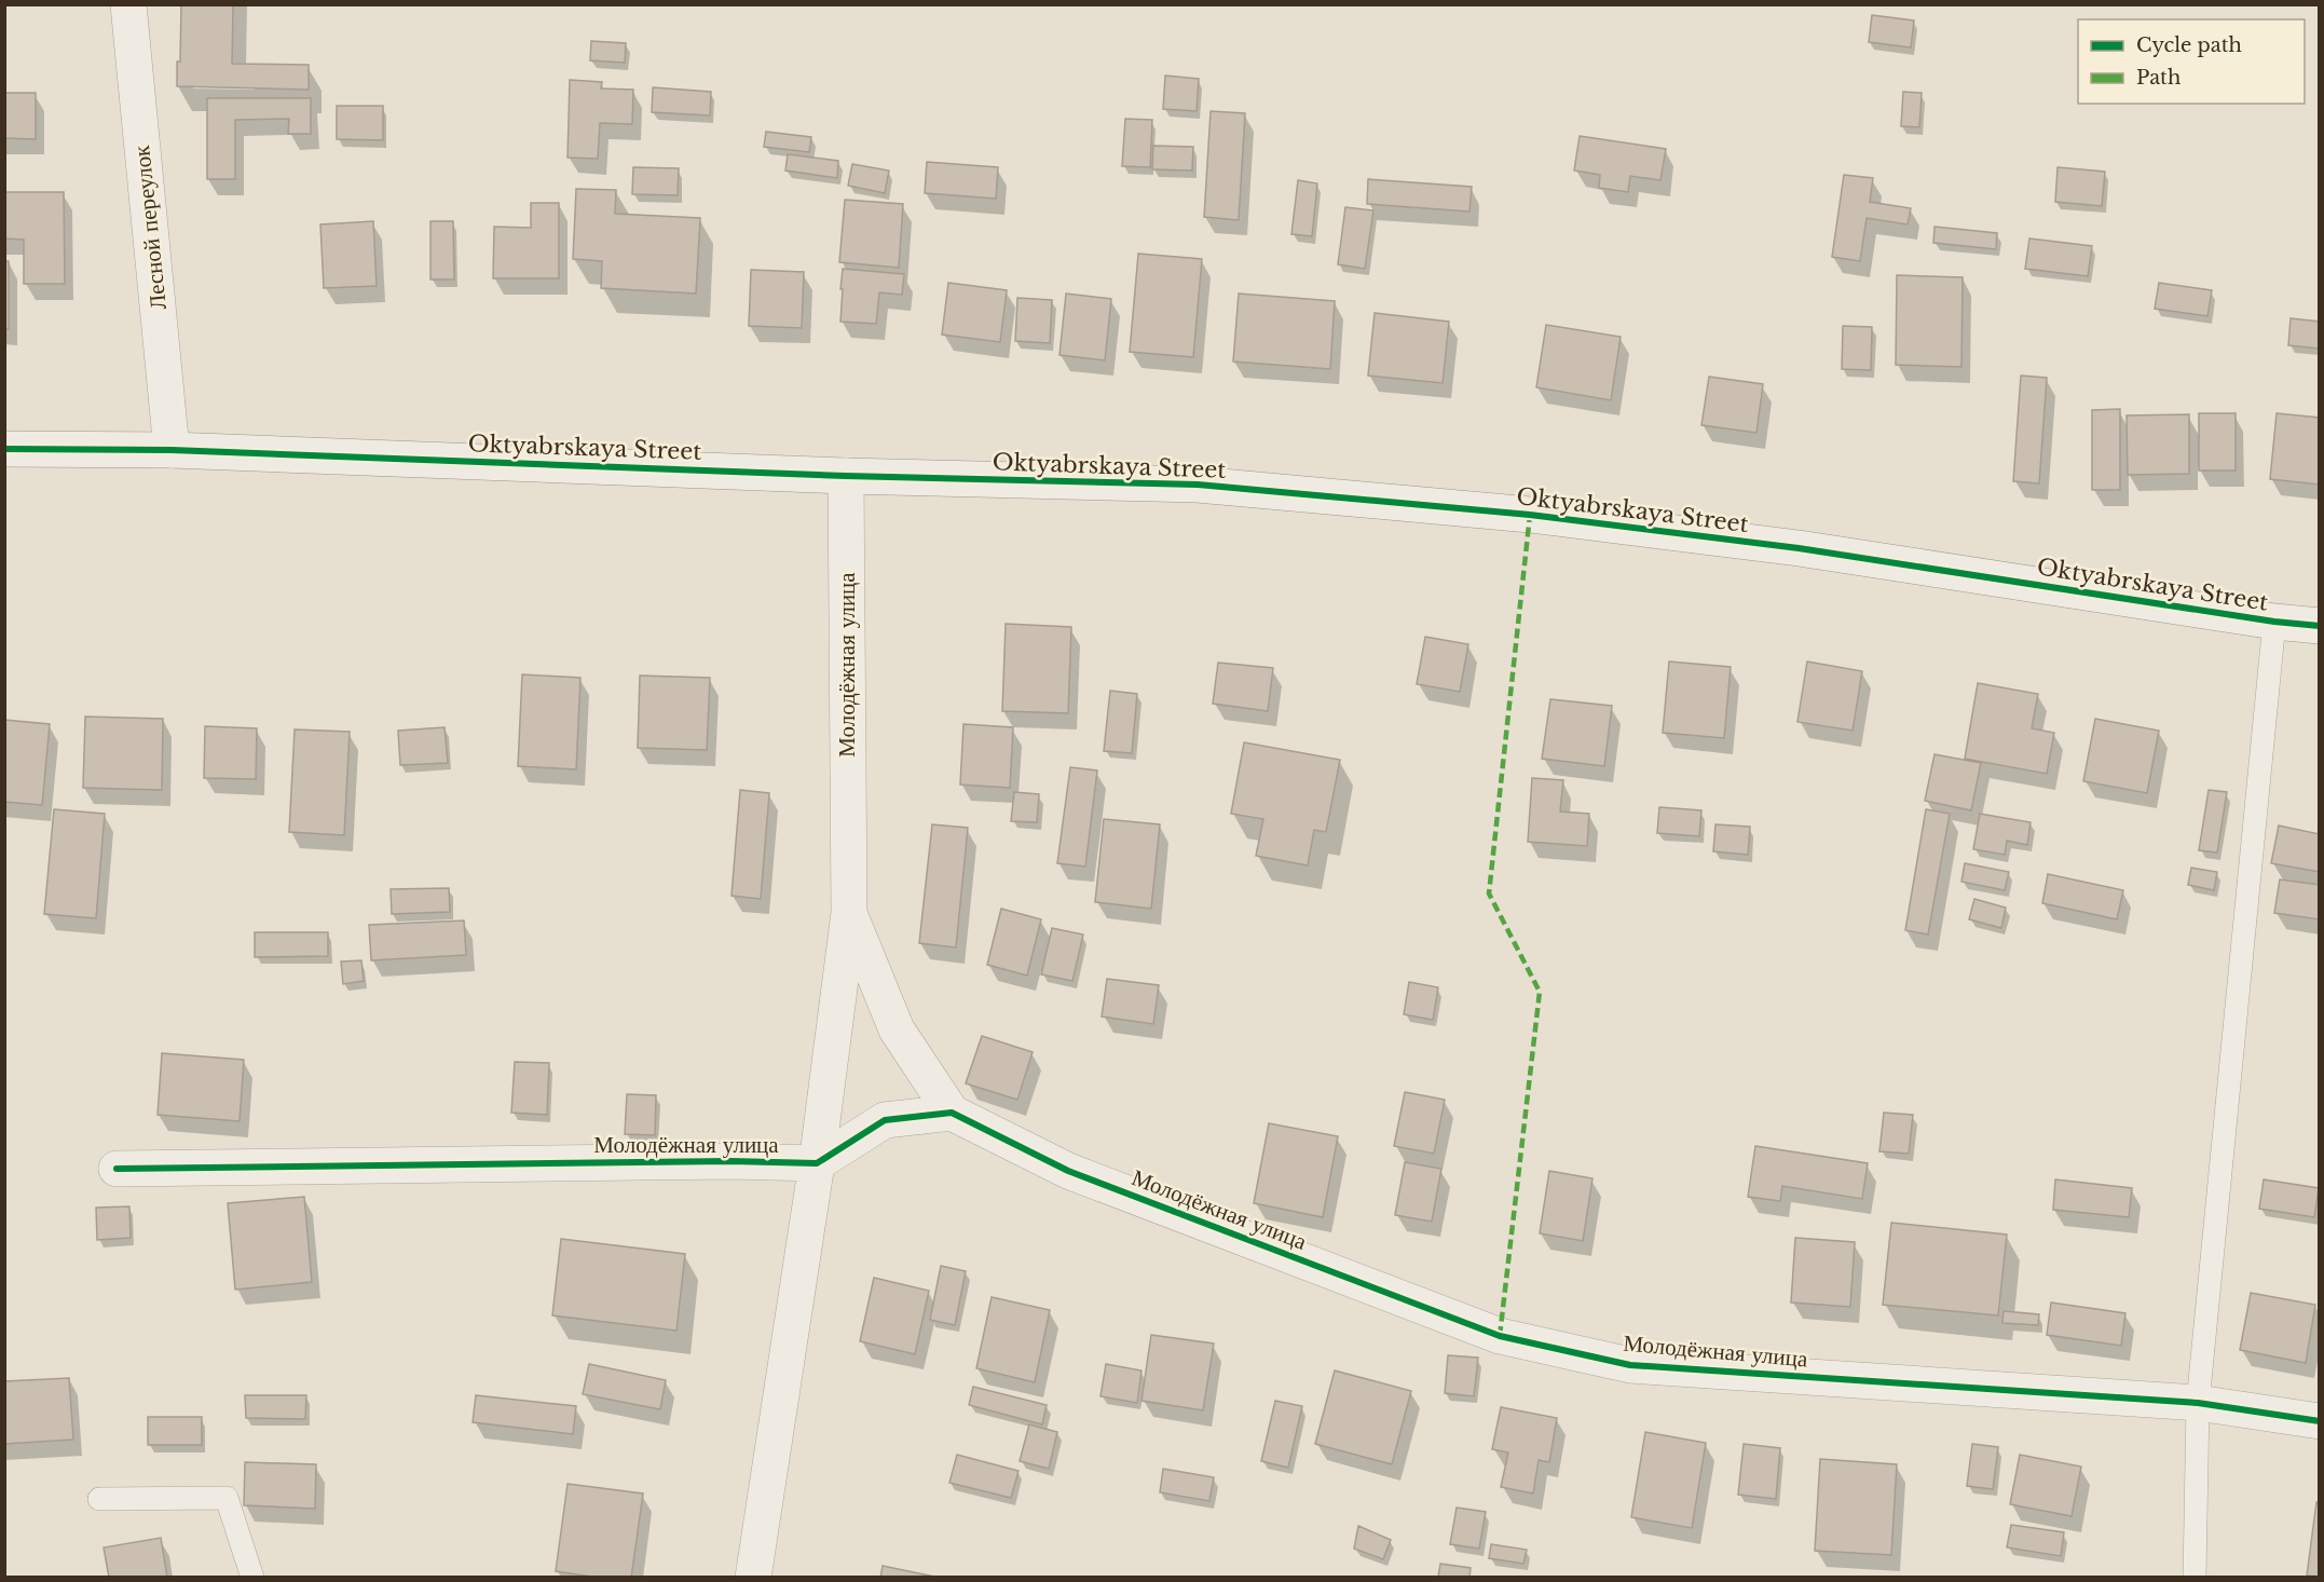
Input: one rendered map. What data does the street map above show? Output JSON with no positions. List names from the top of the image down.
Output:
{
  "streets": {
    "street": ["Лесной переулок", "Oktyabrskaya Street", "Молодёжная улица"]
  },
  "crossings": [
    ["Лесной переулок", "Oktyabrskaya Street"],
    ["Oktyabrskaya Street", "Молодёжная улица"]
  ],
  "legend": ["Cycle path", "Path"]
}
